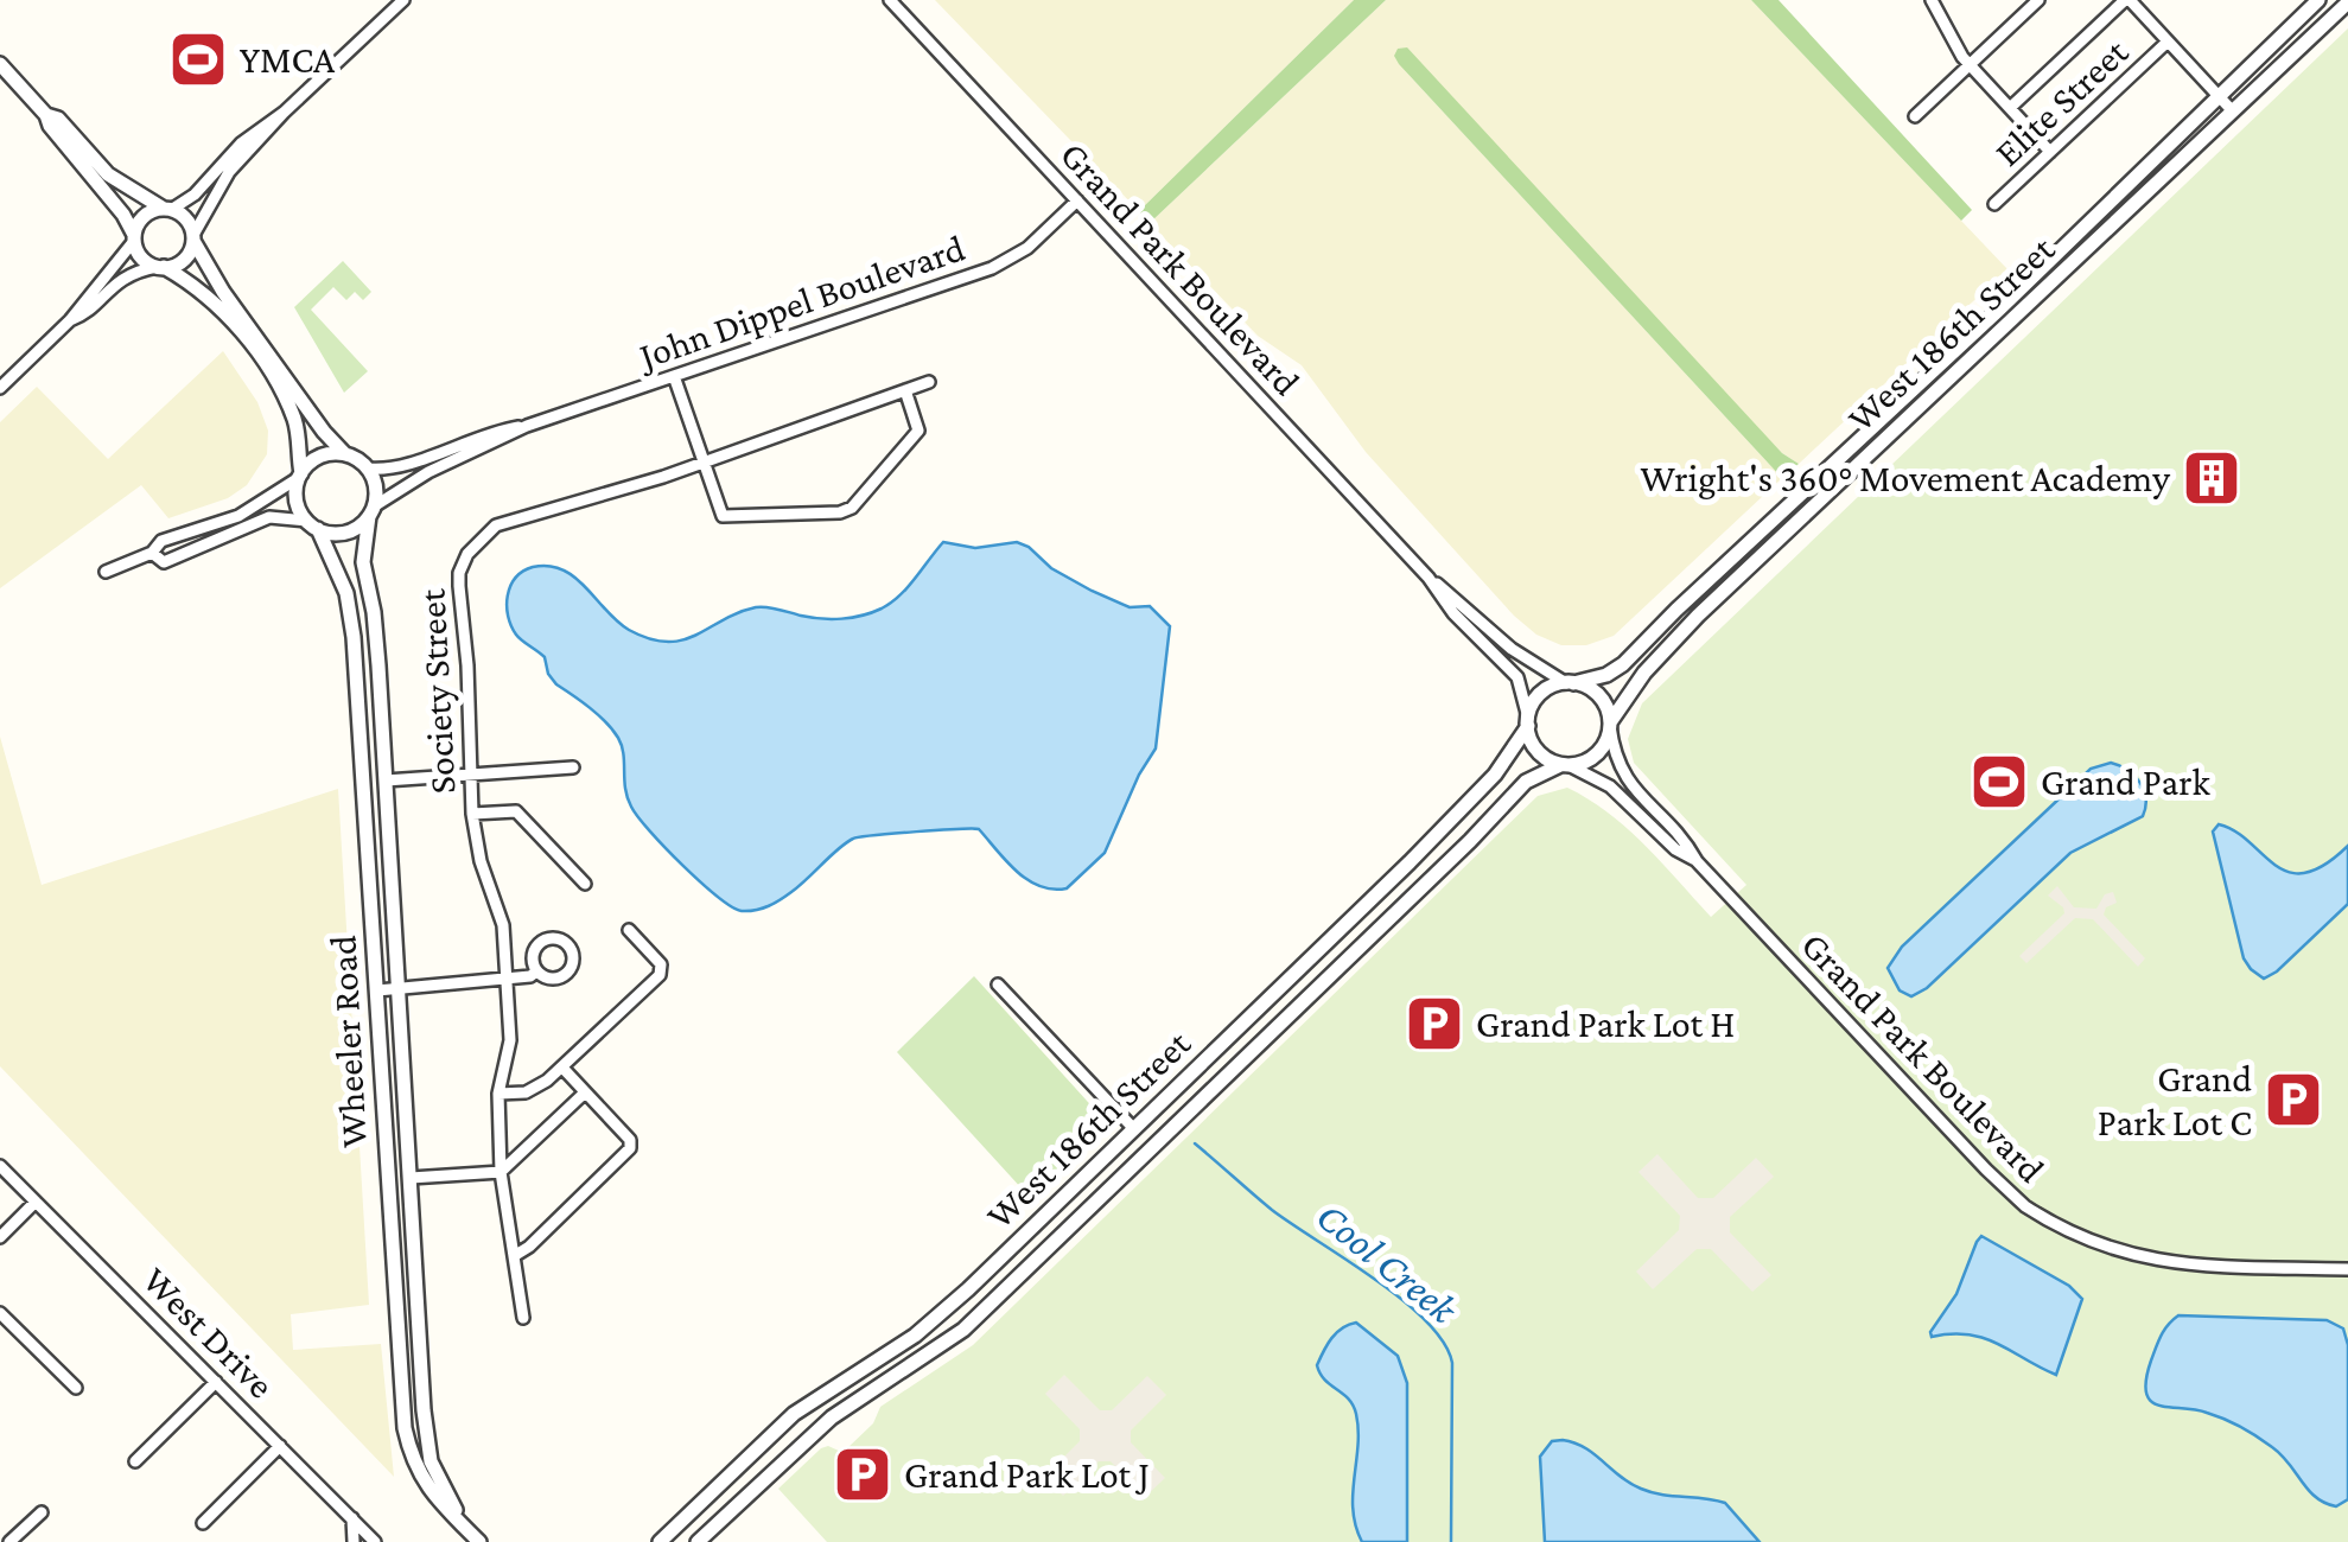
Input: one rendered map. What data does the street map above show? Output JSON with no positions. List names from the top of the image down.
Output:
{
  "streets": {
    "street": [
      "Elite Street",
      "Grand Park Boulevard",
      "John Dippel Boulevard",
      "West 186th Street",
      "Society Street",
      "Wheeler Road",
      "West Drive"
    ]
  },
  "crossings": [
    ["Grand Park Boulevard", "John Dippel Boulevard"],
    ["Grand Park Boulevard", "West 186th Street"],
    ["John Dippel Boulevard", "Wheeler Road"]
  ],
  "water": ["Cool Creek"],
  "places": {
    "sports": ["YMCA", "Grand Park"],
    "building": ["Wright's 360° Movement Academy"],
    "parking": ["Grand Park Lot H", "Grand Park Lot C", "Grand Park Lot J"]
  }
}
